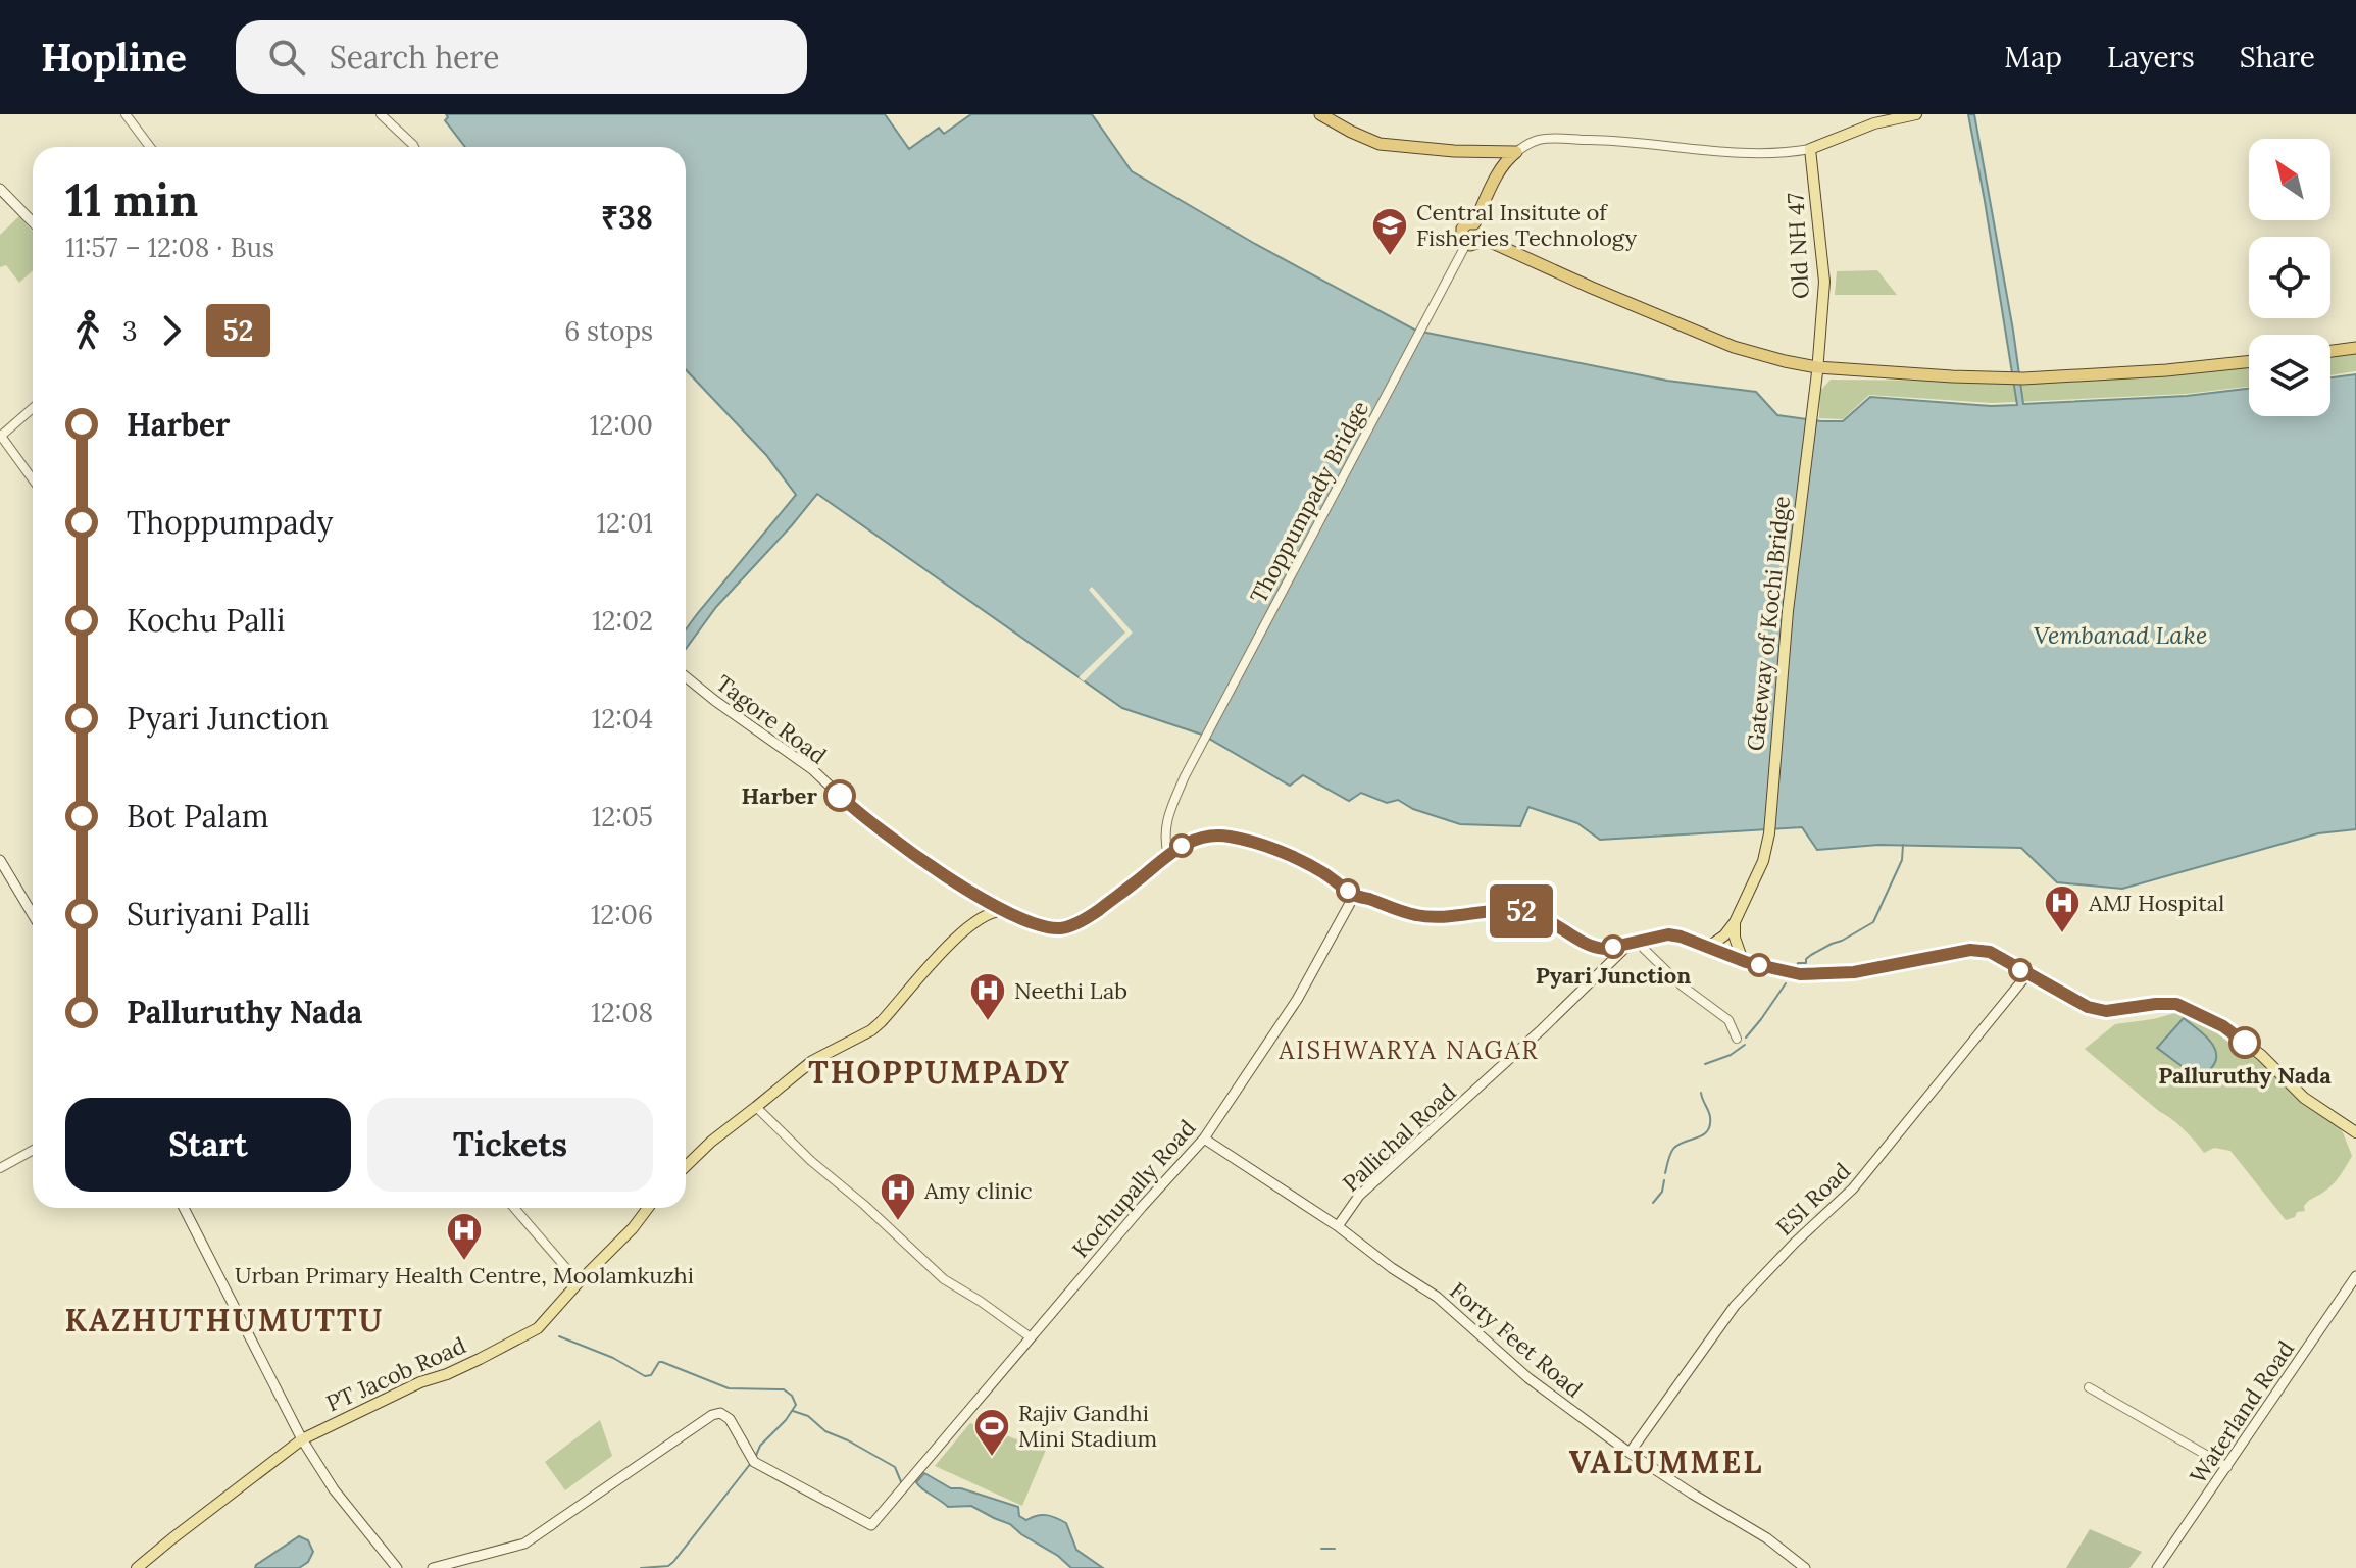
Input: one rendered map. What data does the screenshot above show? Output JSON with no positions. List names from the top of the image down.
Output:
{
  "streets": {
    "main road": [
      "Old NH 47",
      "Gateway of Kochi Bridge",
      "Tagore Road",
      "Pallichal Road",
      "Kochupally Road",
      "ESI Road",
      "Forty Feet Road",
      "PT Jacob Road",
      "Waterland Road"
    ],
    "street": ["Thoppumpady Bridge"]
  },
  "crossings": [
    ["Old NH 47", "Gateway of Kochi Bridge"],
    ["Pallichal Road", "Forty Feet Road"],
    ["Kochupally Road", "Forty Feet Road"],
    ["ESI Road", "Forty Feet Road"]
  ],
  "districts": [
    "AISHWARYA NAGAR",
    "THOPPUMPADY",
    "KAZHUTHUMUTTU",
    "VALUMMEL"
  ],
  "water": ["Vembanad Lake"],
  "places": {
    "school or university": ["Central Insitute of Fisheries Technology"],
    "other": ["Harber", "Pyari Junction", "Palluruthy Nada"],
    "hospital": [
      "AMJ Hospital",
      "Neethi Lab",
      "Amy clinic",
      "Urban Primary Health Centre, Moolamkuzhi"
    ],
    "sports": ["Rajiv Gandhi Mini Stadium"]
  },
  "lines": ["bus line 52"],
  "north": "top left",
  "page": {
    "header": "Hopline",
    "search": "Search here",
    "nav": ["Map", "Layers", "Share"],
    "on_map": "52",
    "heading": ["11 min", "11:57 – 12:08 · Bus", "₹38"],
    "legs": ["3", "52", "6 stops"],
    "list": [
      {
        "name": "Harber",
        "value": "12:00"
      },
      {
        "name": "Thoppumpady",
        "value": "12:01"
      },
      {
        "name": "Kochu Palli",
        "value": "12:02"
      },
      {
        "name": "Pyari Junction",
        "value": "12:04"
      },
      {
        "name": "Bot Palam",
        "value": "12:05"
      },
      {
        "name": "Suriyani Palli",
        "value": "12:06"
      },
      {
        "name": "Palluruthy Nada",
        "value": "12:08"
      }
    ],
    "buttons": ["Start", "Tickets"]
  }
}
